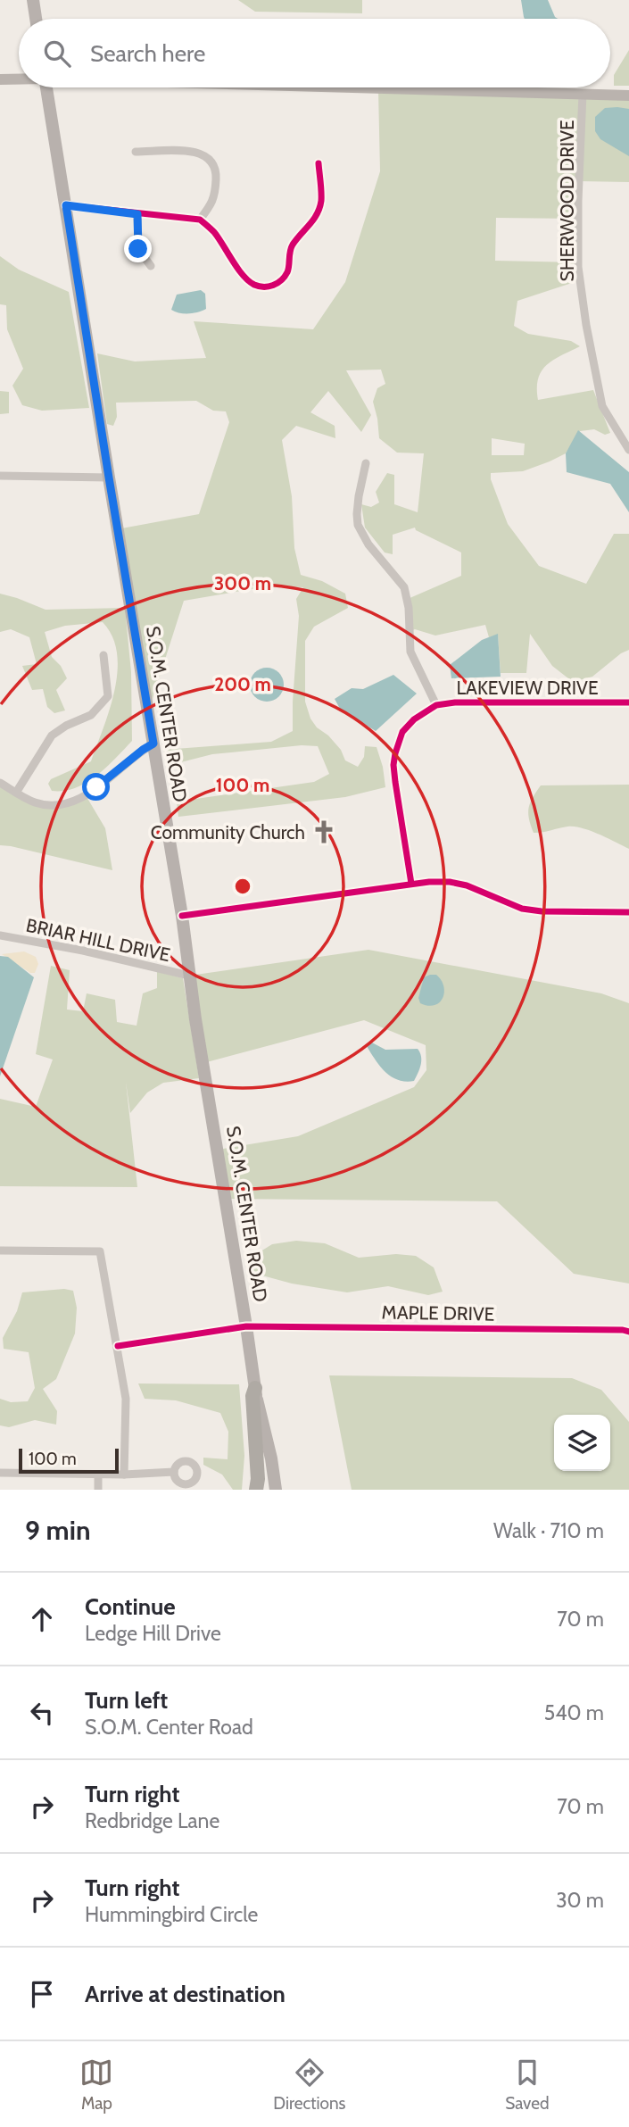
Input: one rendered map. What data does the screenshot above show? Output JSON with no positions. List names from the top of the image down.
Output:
{
  "streets": {
    "main road": ["S.O.M. CENTER ROAD"],
    "street": [
      "SHERWOOD DRIVE",
      "LAKEVIEW DRIVE",
      "BRIAR HILL DRIVE",
      "MAPLE DRIVE"
    ]
  },
  "crossings": [
    ["S.O.M. CENTER ROAD", "BRIAR HILL DRIVE"],
    ["S.O.M. CENTER ROAD", "MAPLE DRIVE"]
  ],
  "places": {
    "church": ["Community Church"]
  },
  "scale_bar": "100 m",
  "page": {
    "search": "Search here",
    "scale": "100 m",
    "heading": ["9 min", "Walk · 710 m"],
    "list": [
      ["Continue", "Ledge Hill Drive", "70 m"],
      ["Turn left", "S.O.M. Center Road", "540 m"],
      ["Turn right", "Redbridge Lane", "70 m"],
      ["Turn right", "Hummingbird Circle", "30 m"],
      "Arrive at destination"
    ],
    "nav": ["Map", "Directions", "Saved"]
  },
  "rings": ["300 m", "200 m", "100 m"]
}
